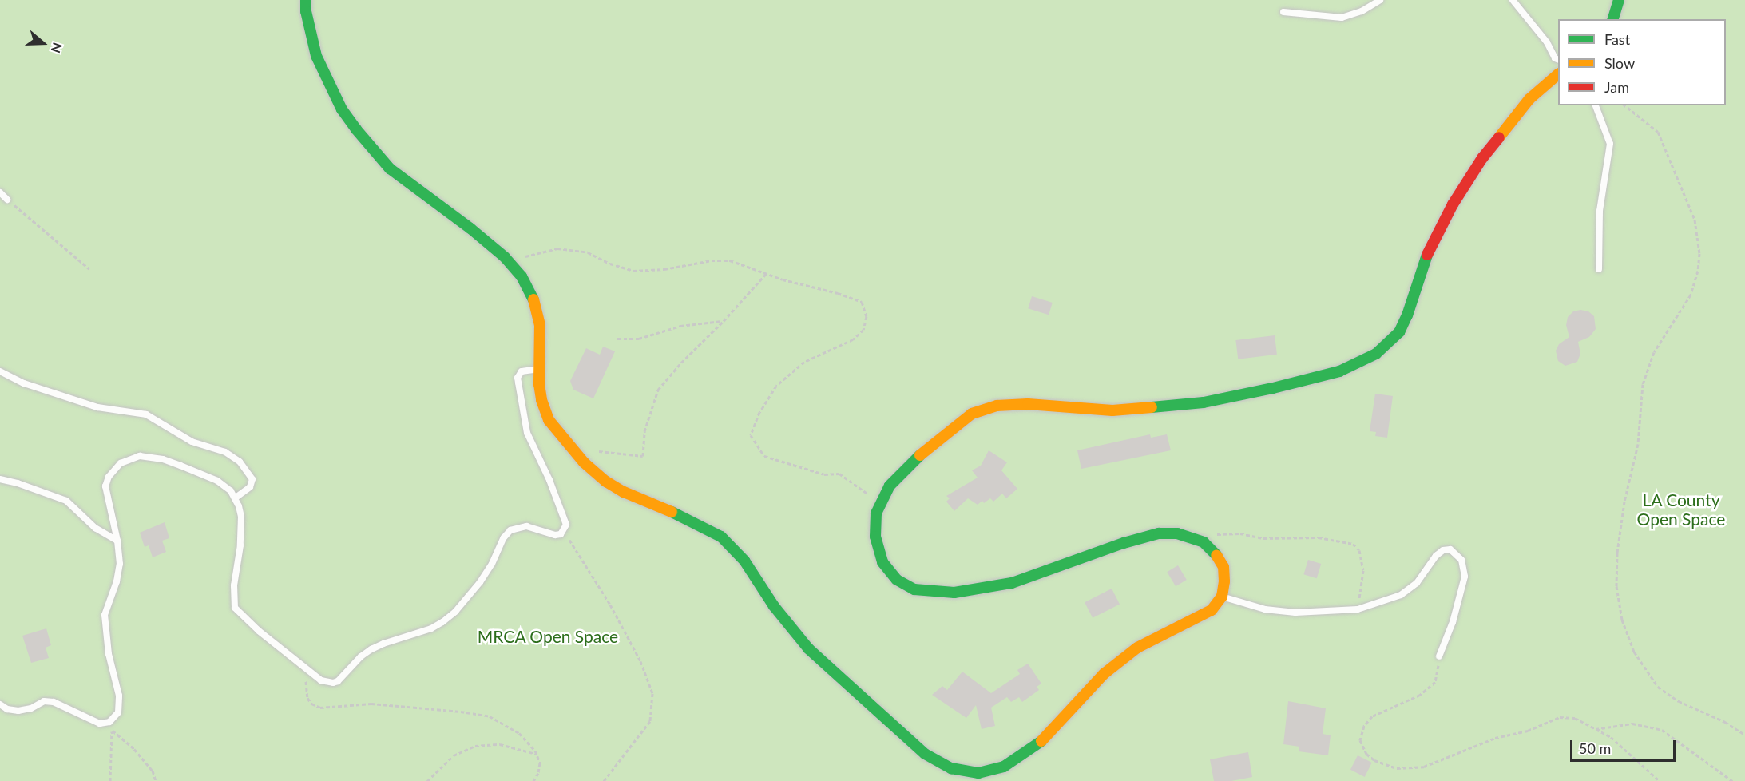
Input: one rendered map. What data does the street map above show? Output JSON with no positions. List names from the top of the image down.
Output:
{
  "parks": ["LA County Open Space", "MRCA Open Space"],
  "legend": ["Fast", "Slow", "Jam"],
  "scale_bar": "50 m",
  "north": "right"
}
